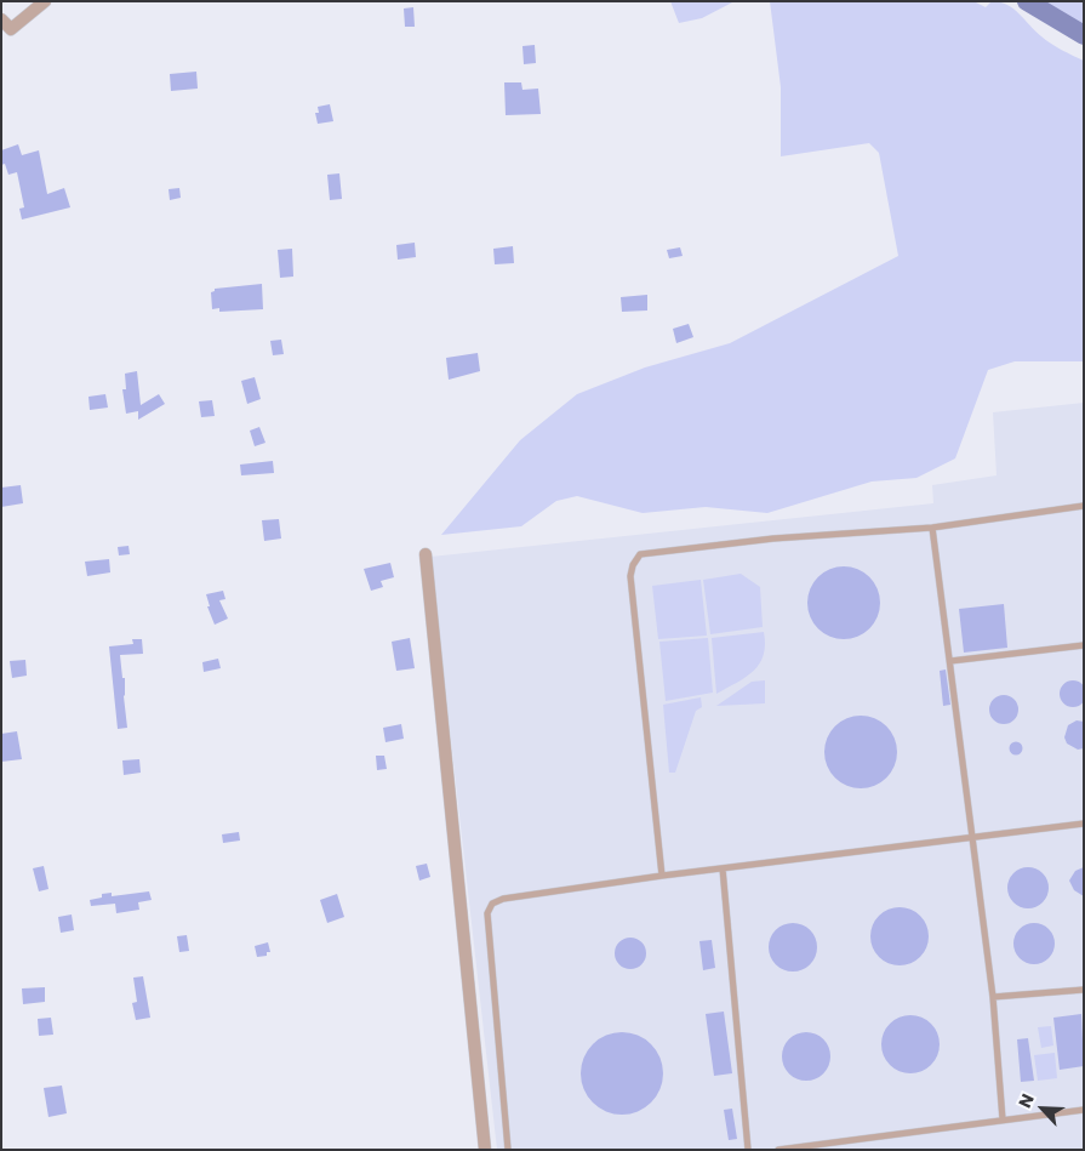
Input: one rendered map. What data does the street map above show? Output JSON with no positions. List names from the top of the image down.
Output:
{
  "north": "top left"
}
